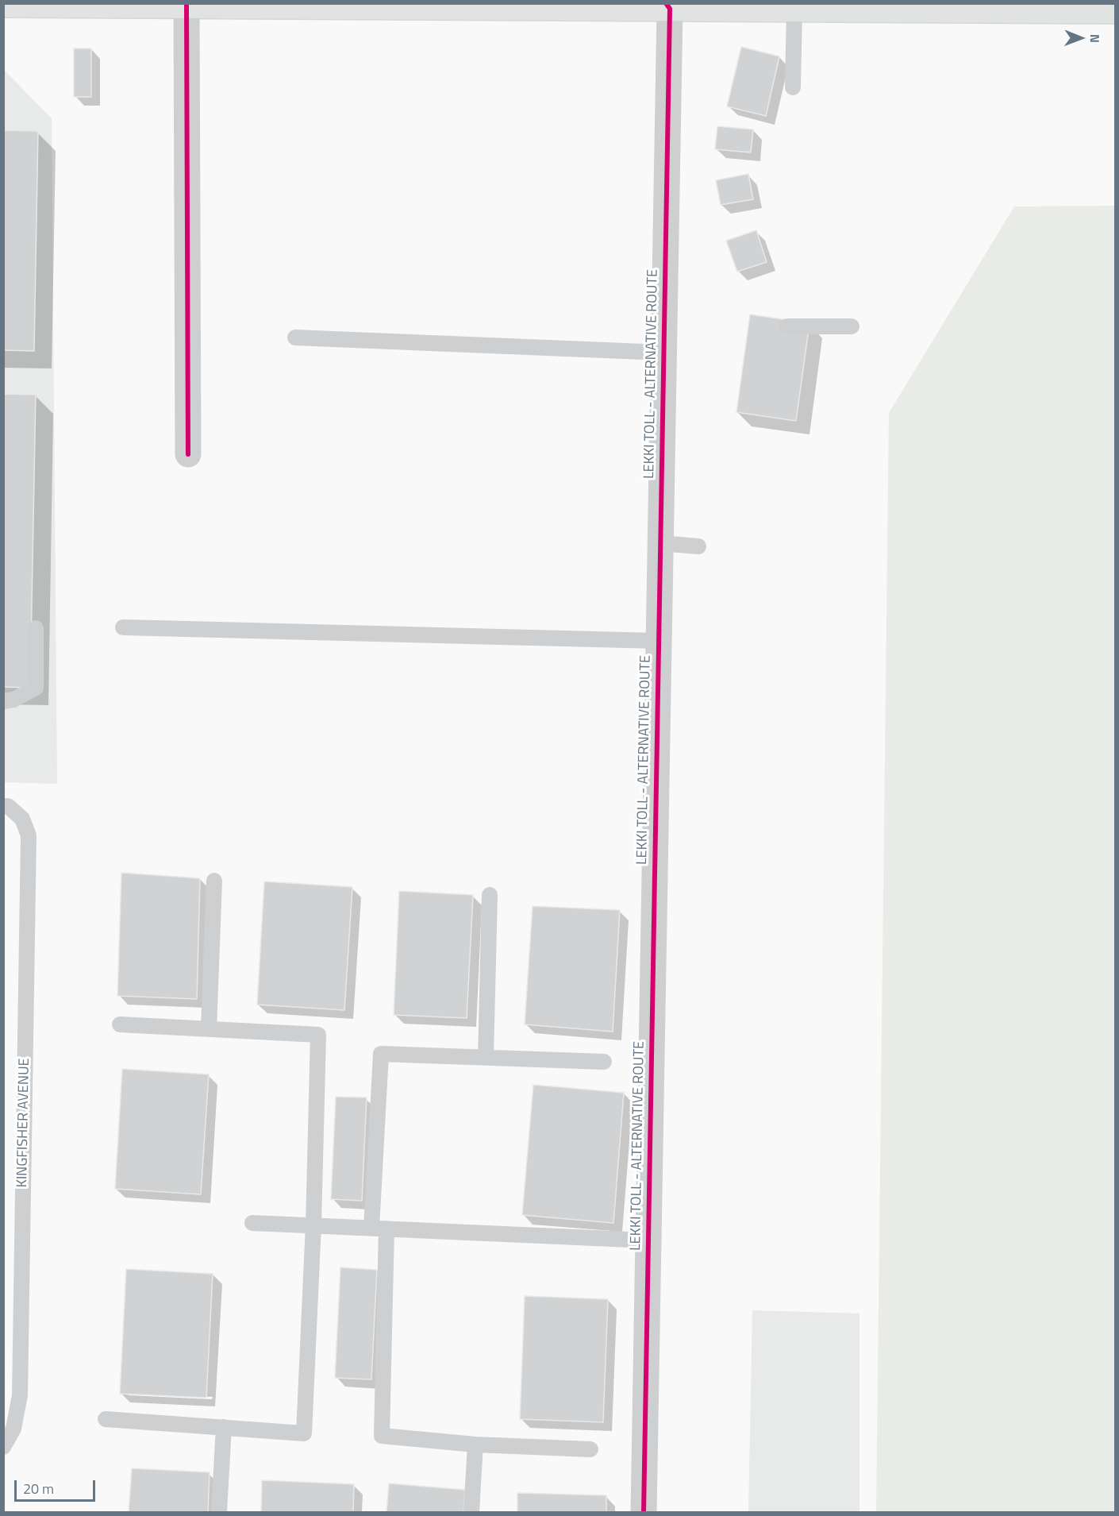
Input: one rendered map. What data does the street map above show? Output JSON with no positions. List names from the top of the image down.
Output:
{
  "streets": {
    "street": ["LEKKI TOLL - ALTERNATIVE ROUTE"],
    "lane": ["KINGFISHER AVENUE"]
  },
  "scale_bar": "20 m",
  "north": "right"
}
